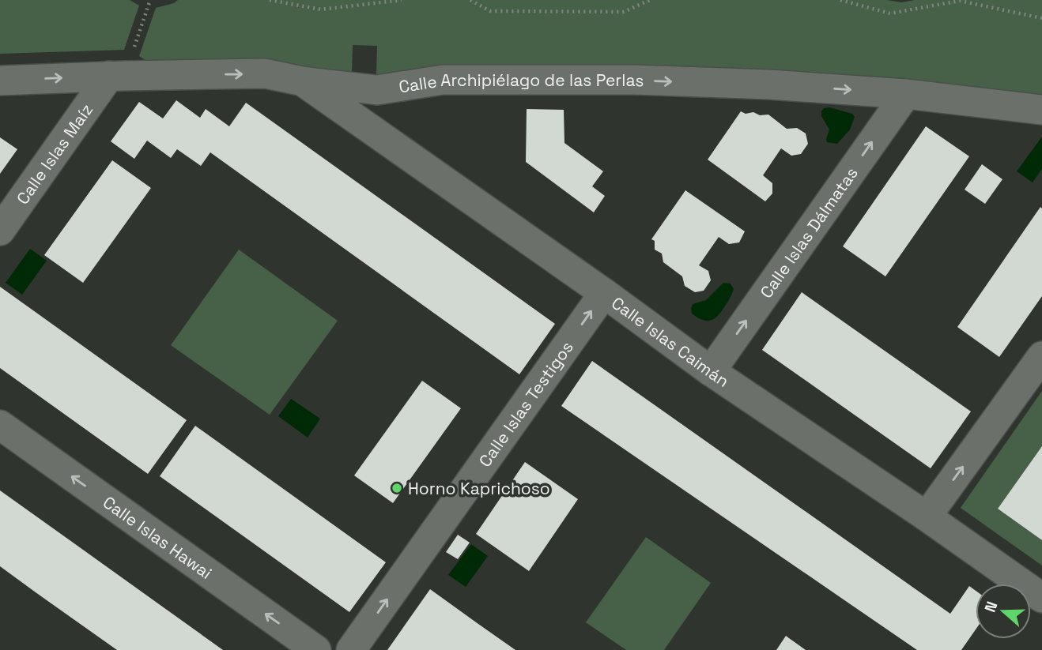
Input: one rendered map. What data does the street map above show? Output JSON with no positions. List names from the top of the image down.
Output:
{
  "streets": {
    "street": [
      "Calle Archipiélago de las Perlas",
      "Calle Islas Maíz",
      "Calle Islas Dálmatas",
      "Calle Islas Caimán",
      "Calle Islas Testigos",
      "Calle Islas Hawai"
    ]
  },
  "crossings": [
    ["Calle Archipiélago de las Perlas", "Calle Islas Maíz"],
    ["Calle Archipiélago de las Perlas", "Calle Islas Dálmatas"],
    ["Calle Archipiélago de las Perlas", "Calle Islas Caimán"],
    ["Calle Islas Dálmatas", "Calle Islas Caimán"],
    ["Calle Islas Caimán", "Calle Islas Testigos"]
  ],
  "one_way": ["Calle Archipiélago de las Perlas", "Calle Islas Testigos", "Calle Islas Hawai"],
  "places": ["Horno Kaprichoso"],
  "north": "left"
}
